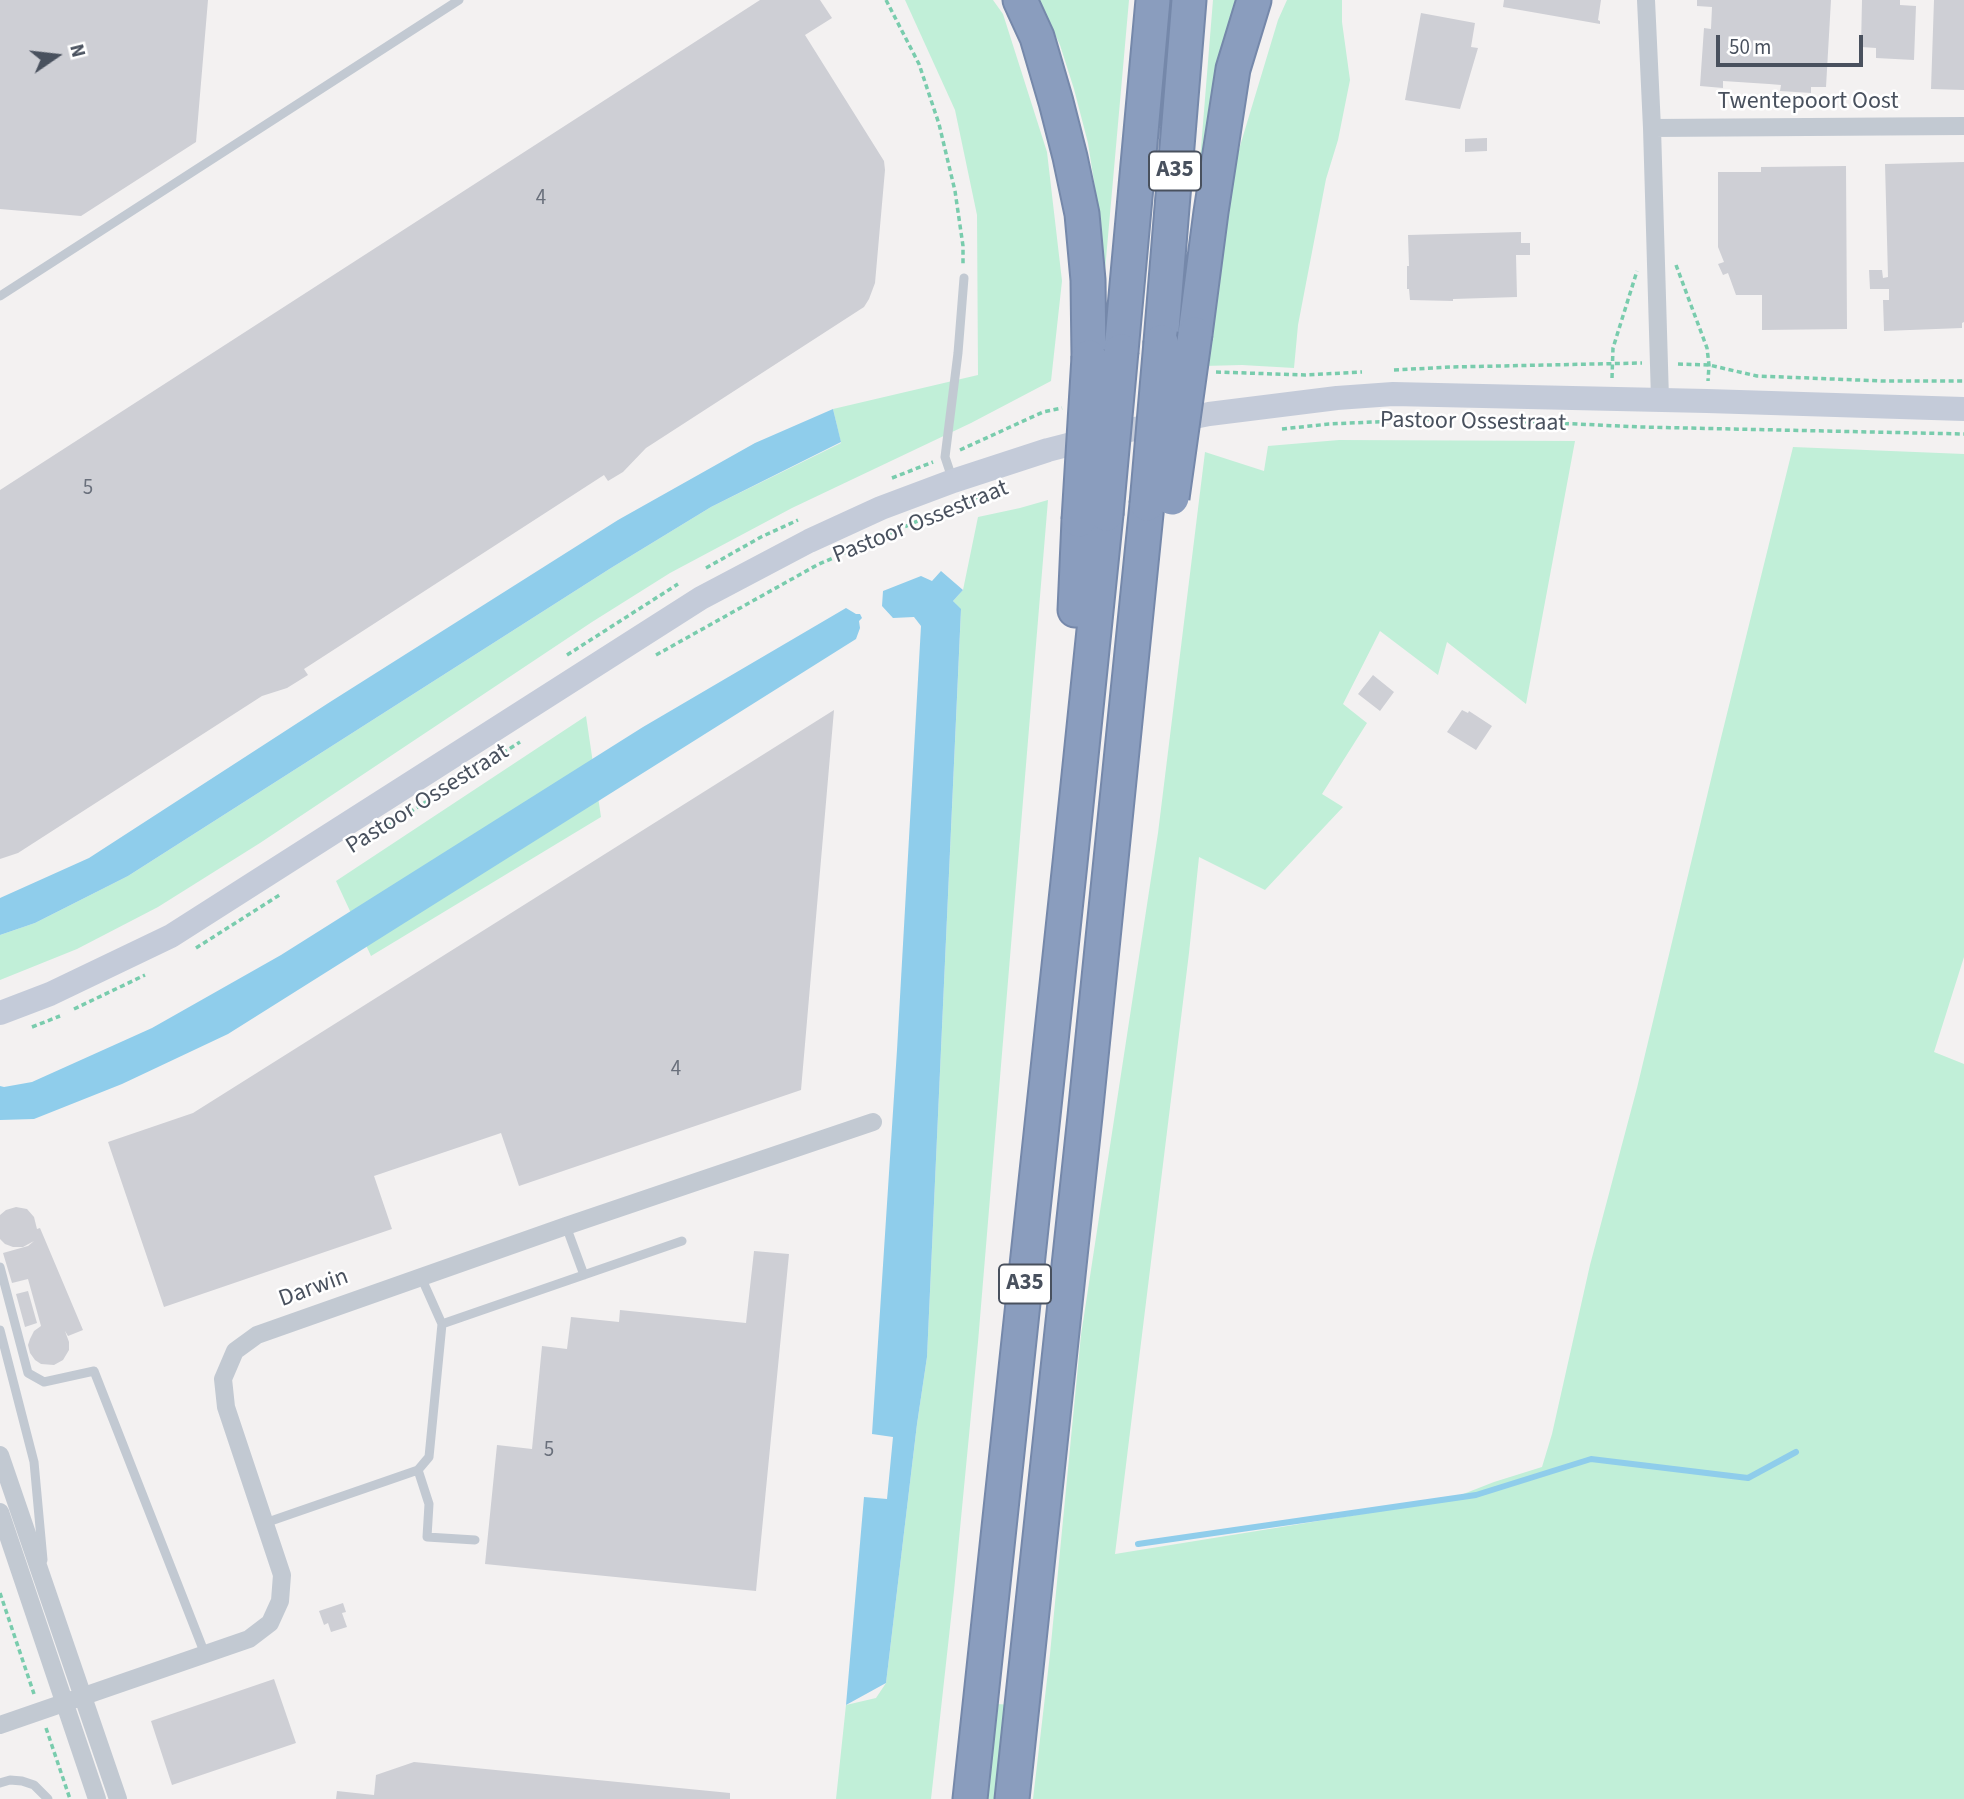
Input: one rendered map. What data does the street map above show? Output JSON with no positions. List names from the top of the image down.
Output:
{
  "streets": {
    "highway": ["A35"],
    "main road": ["Pastoor Ossestraat"],
    "street": ["Twentepoort Oost", "Darwin"]
  },
  "house_numbers": [
    "4",
    "5",
    "4",
    "5"
  ],
  "scale_bar": "50 m",
  "north": "right"
}
